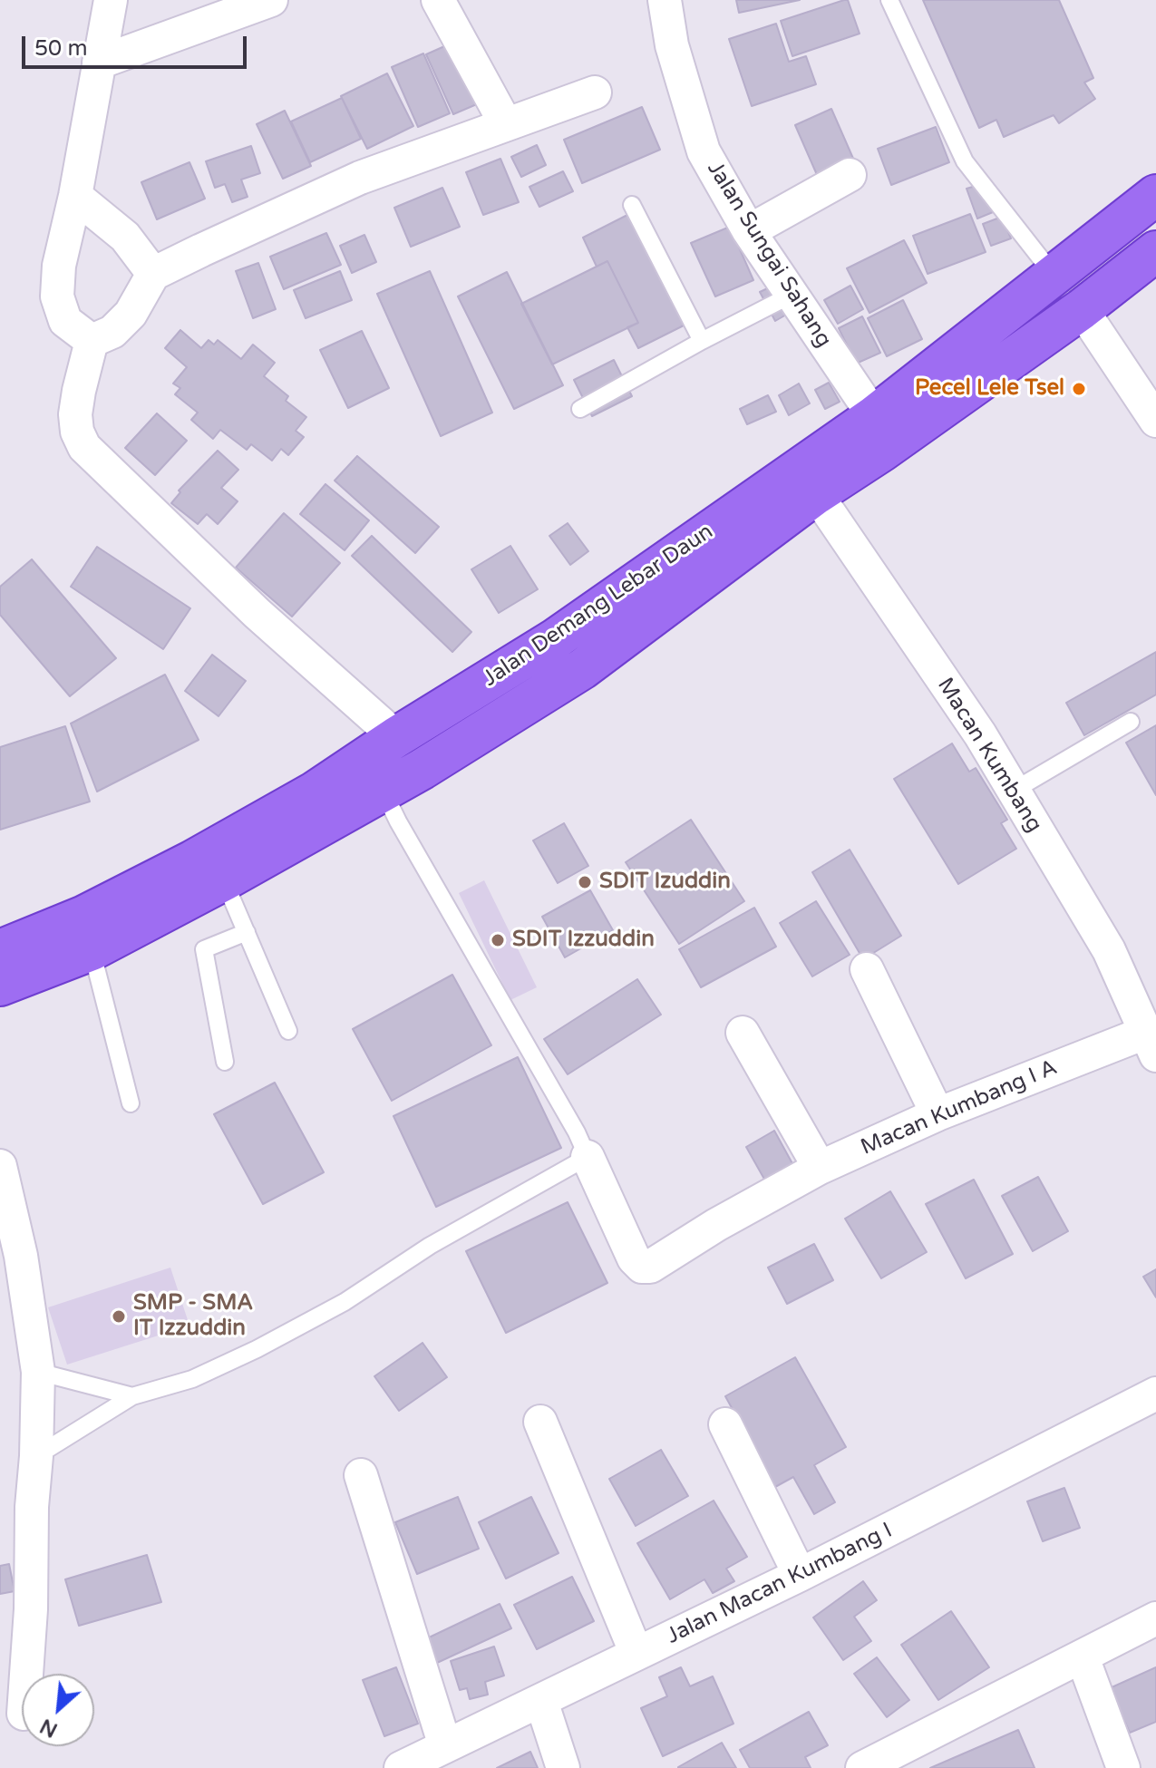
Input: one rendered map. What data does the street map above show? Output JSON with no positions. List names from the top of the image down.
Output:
{
  "streets": {
    "highway": ["Jalan Demang Lebar Daun"],
    "street": [
      "Jalan Sungai Sahang",
      "Macan Kumbang",
      "Macan Kumbang I A",
      "Jalan Macan Kumbang I"
    ]
  },
  "crossings": [
    ["Jalan Sungai Sahang", "Jalan Demang Lebar Daun"],
    ["Jalan Demang Lebar Daun", "Macan Kumbang"],
    ["Macan Kumbang", "Macan Kumbang I A"]
  ],
  "places": [
    "Pecel Lele Tsel",
    "SDIT Izuddin",
    "SDIT Izzuddin",
    "SMP - SMA IT Izzuddin"
  ],
  "scale_bar": "50 m",
  "north": "bottom left"
}
